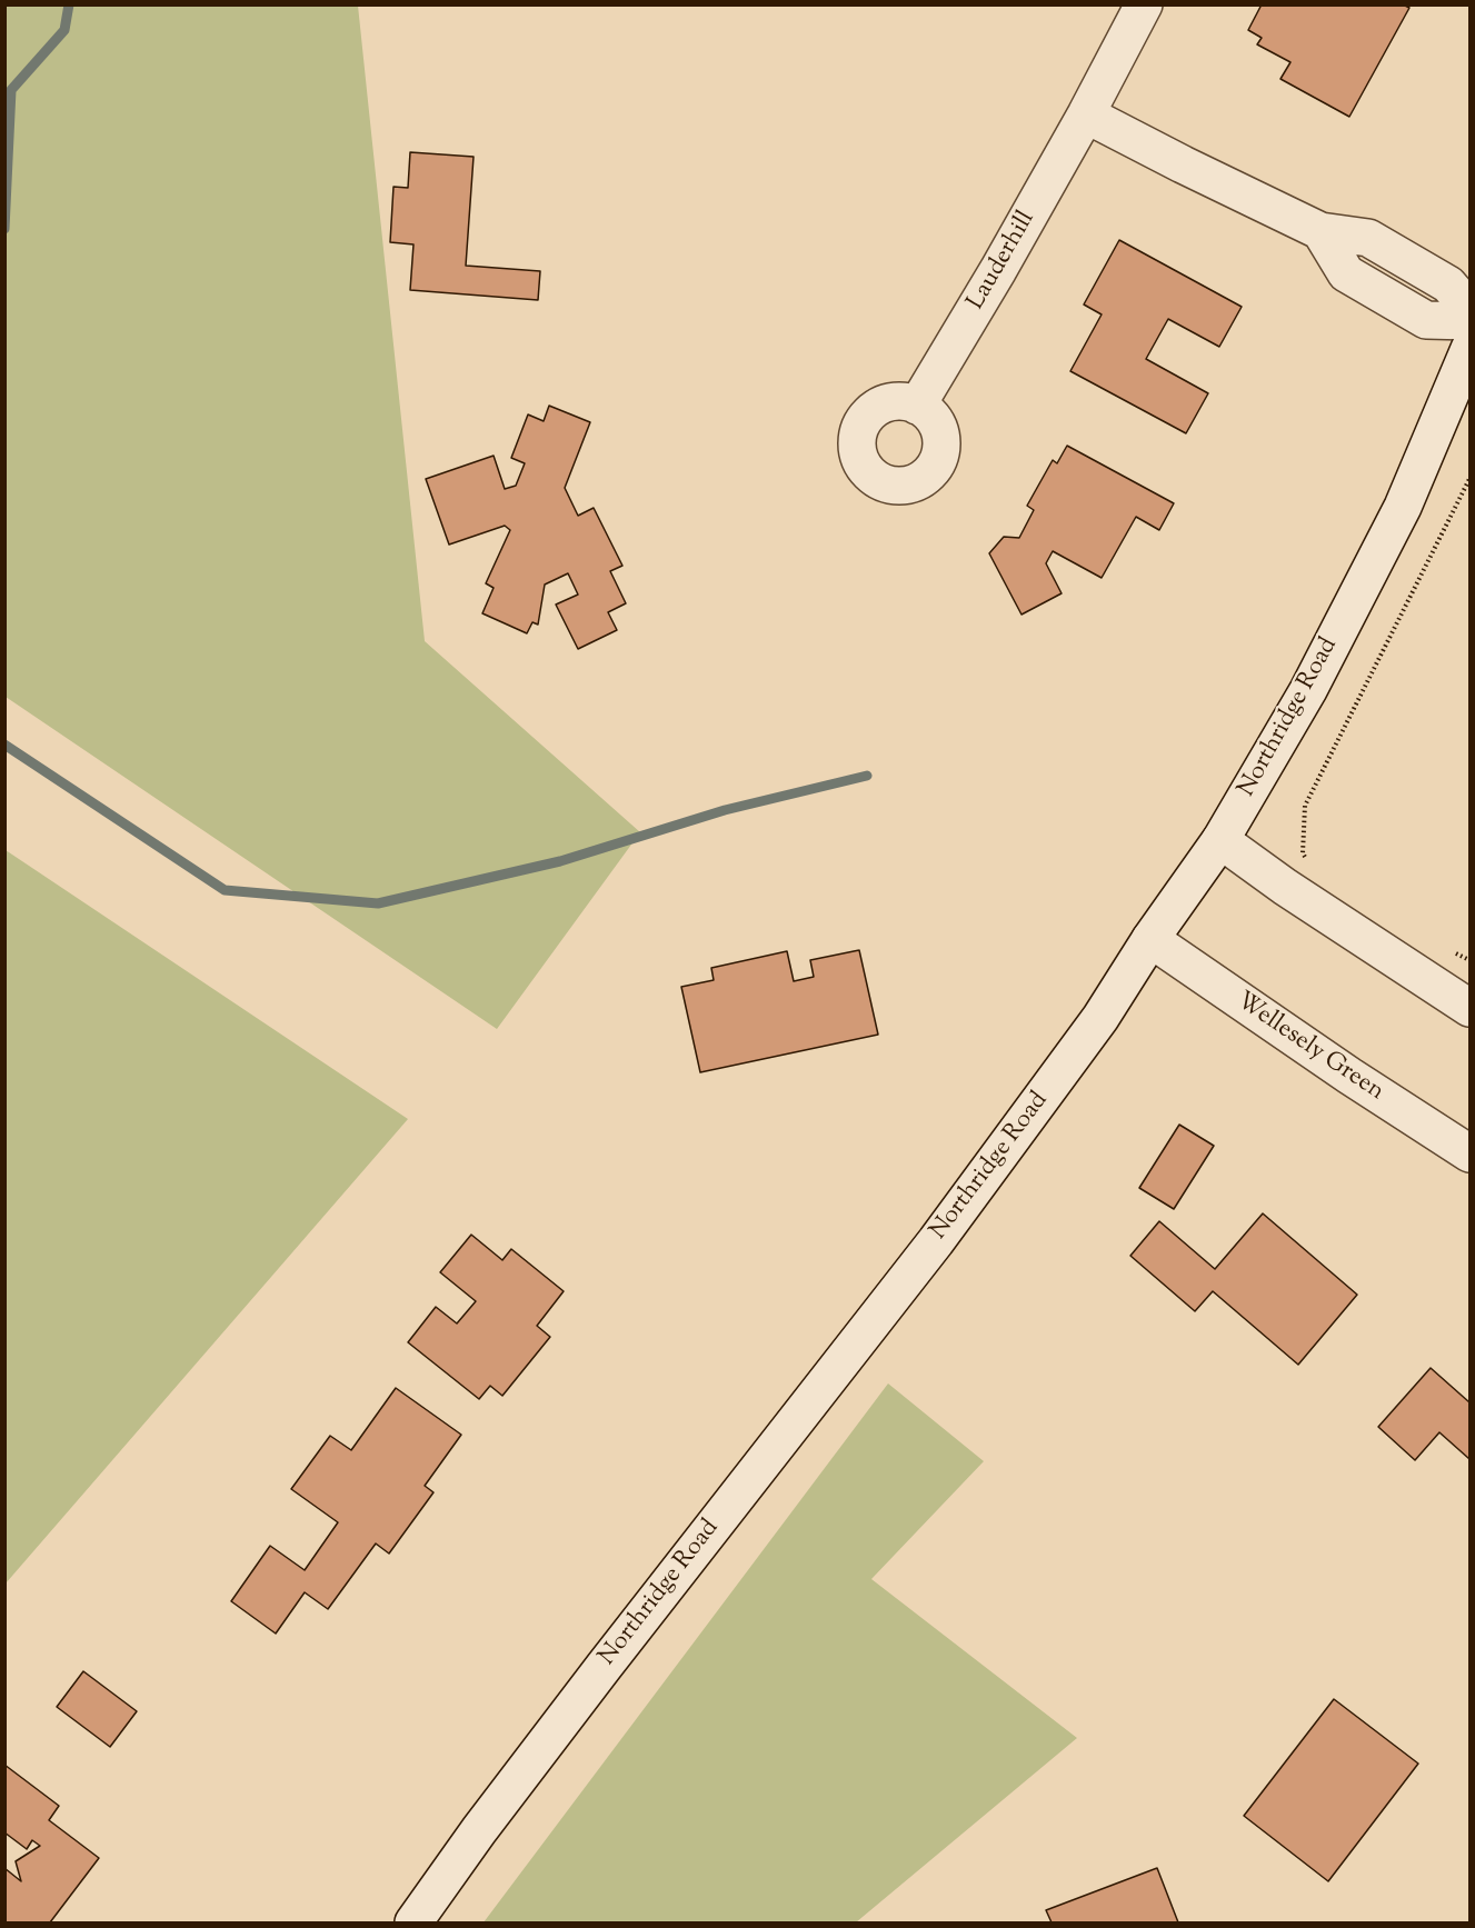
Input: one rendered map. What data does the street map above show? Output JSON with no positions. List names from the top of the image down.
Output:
{
  "streets": {
    "main road": ["Lauderhill", "Northridge Road", "Wellesely Green"]
  },
  "crossings": [
    ["Northridge Road", "Wellesely Green"]
  ]
}
